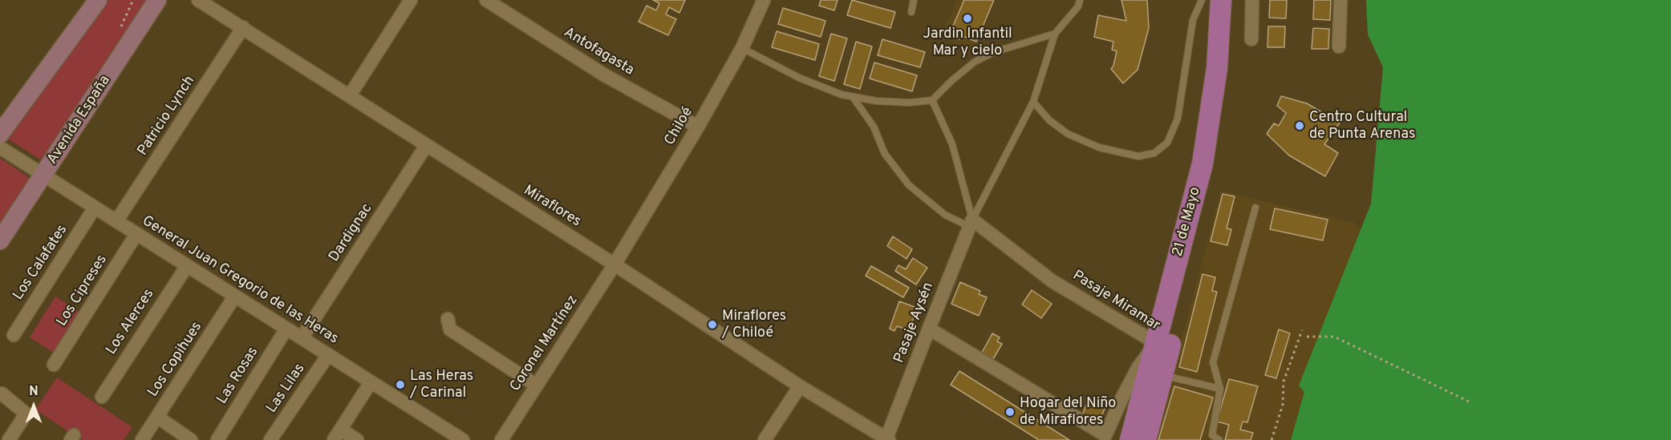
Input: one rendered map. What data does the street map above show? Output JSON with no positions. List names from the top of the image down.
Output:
{
  "streets": {
    "main road": ["Avenida España", "21 de Mayo"],
    "street": [
      "Antofagasta",
      "Patricio Lynch",
      "Chiloé",
      "Miraflores",
      "Dardignac",
      "Los Calafates",
      "General Juan Gregorio de las Heras",
      "Los Cipreses",
      "Pasaje Miramar",
      "Los Alerces",
      "Pasaje Aysén",
      "Coronel Martínez",
      "Los Copihues",
      "Las Rosas",
      "Las Lilas"
    ]
  },
  "crossings": [
    ["Antofagasta", "Chiloé"],
    ["Patricio Lynch", "Miraflores"],
    ["Patricio Lynch", "General Juan Gregorio de las Heras"],
    ["Avenida España", "General Juan Gregorio de las Heras"],
    ["Chiloé", "Miraflores"],
    ["Chiloé", "Coronel Martínez"],
    ["Miraflores", "Dardignac"],
    ["Miraflores", "Pasaje Aysén"],
    ["Miraflores", "Coronel Martínez"],
    ["21 de Mayo", "Pasaje Miramar"],
    ["Dardignac", "General Juan Gregorio de las Heras"],
    ["Los Calafates", "General Juan Gregorio de las Heras"],
    ["General Juan Gregorio de las Heras", "Los Cipreses"],
    ["General Juan Gregorio de las Heras", "Los Alerces"],
    ["General Juan Gregorio de las Heras", "Los Copihues"],
    ["General Juan Gregorio de las Heras", "Las Rosas"],
    ["General Juan Gregorio de las Heras", "Las Lilas"],
    ["Pasaje Miramar", "Pasaje Aysén"]
  ],
  "places": [
    "Jardin Infantil Mar y cielo",
    "Centro Cultural de Punta Arenas",
    "Miraflores / Chiloé",
    "Las Heras / Carinal",
    "Hogar del Niño de Miraflores"
  ],
  "north": "top"
}
